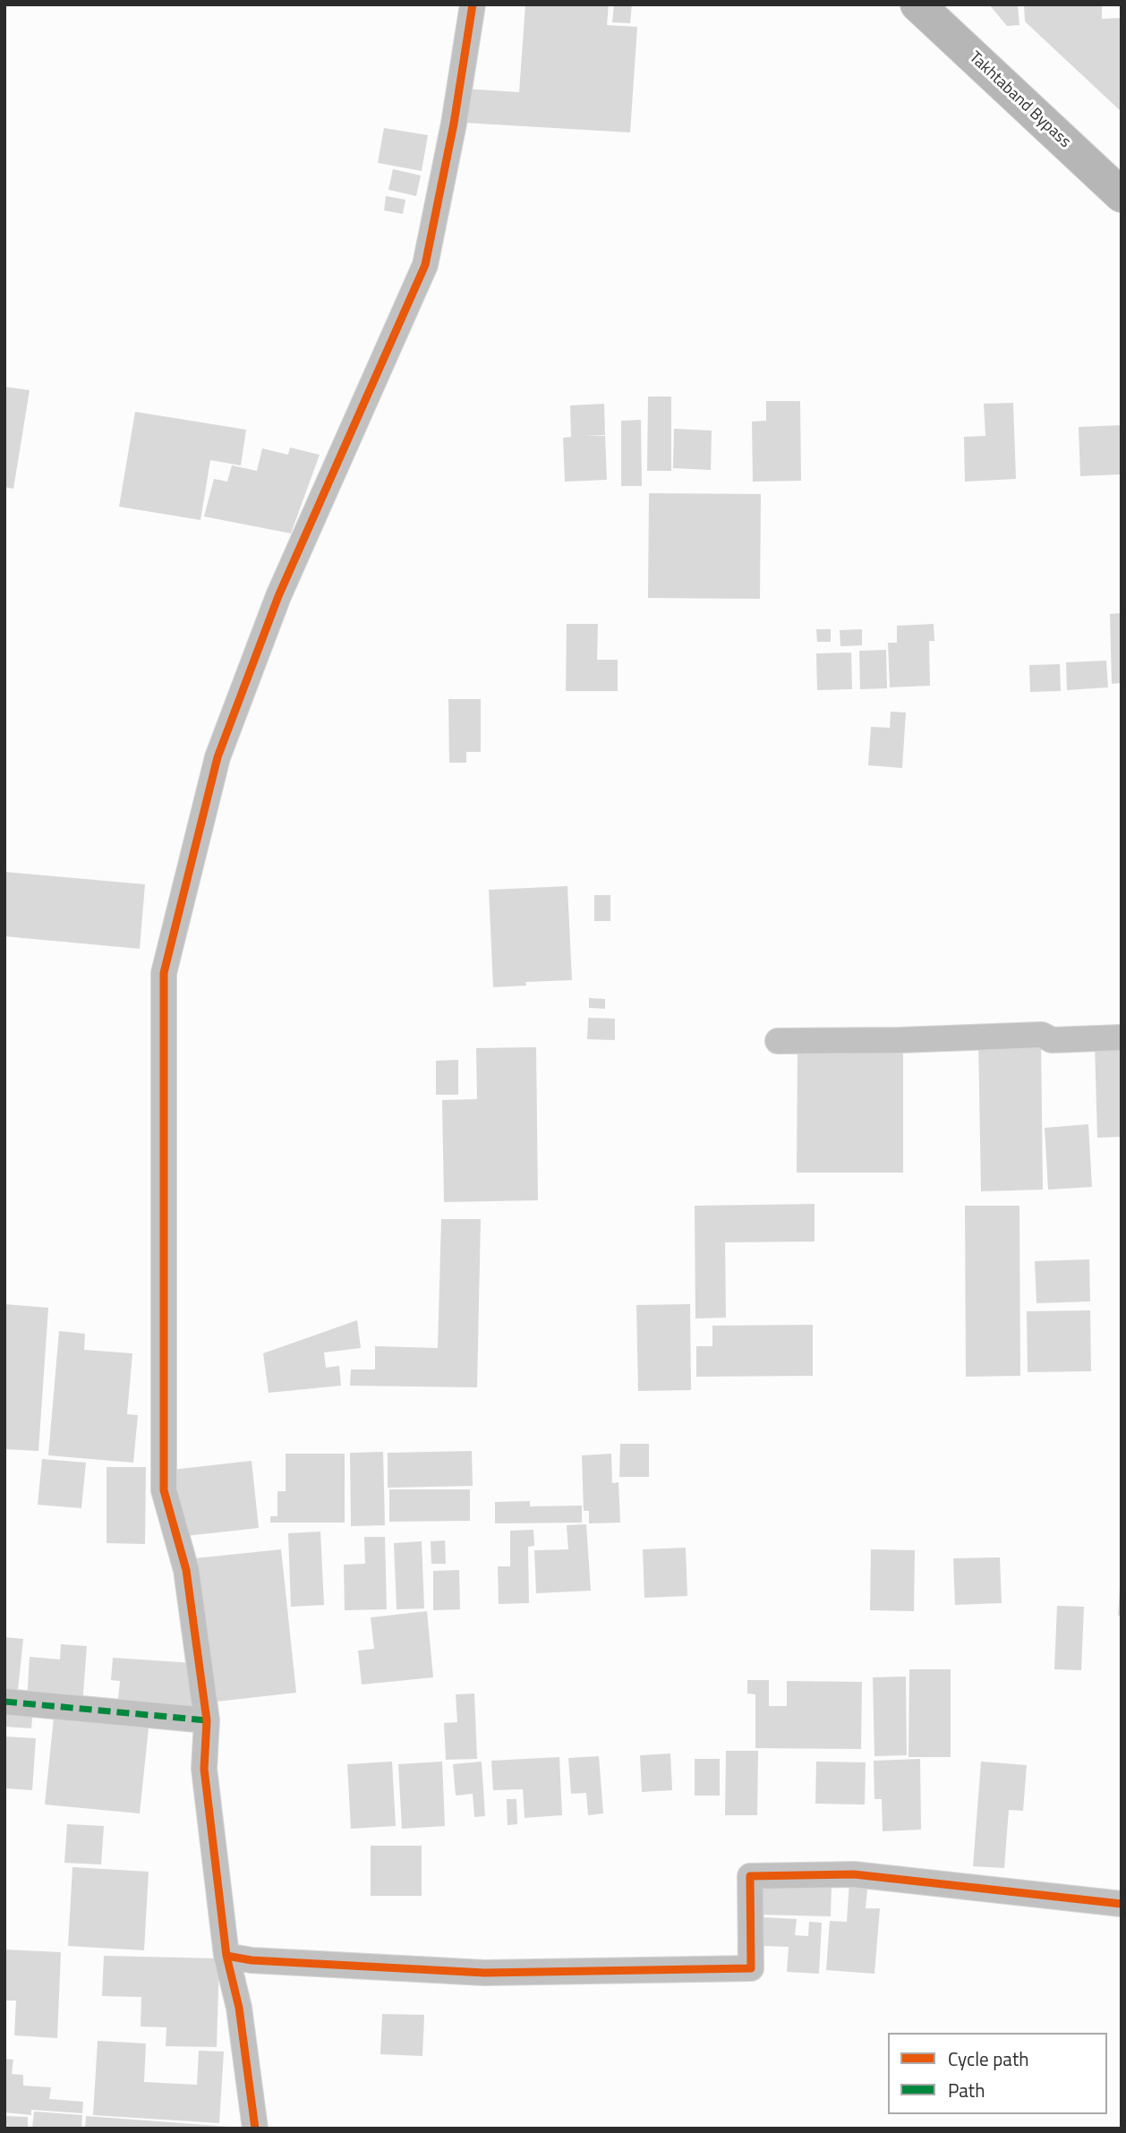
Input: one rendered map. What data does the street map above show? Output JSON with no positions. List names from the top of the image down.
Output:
{
  "streets": {
    "main road": ["Takhtaband Bypass"]
  },
  "legend": ["Cycle path", "Path"]
}
